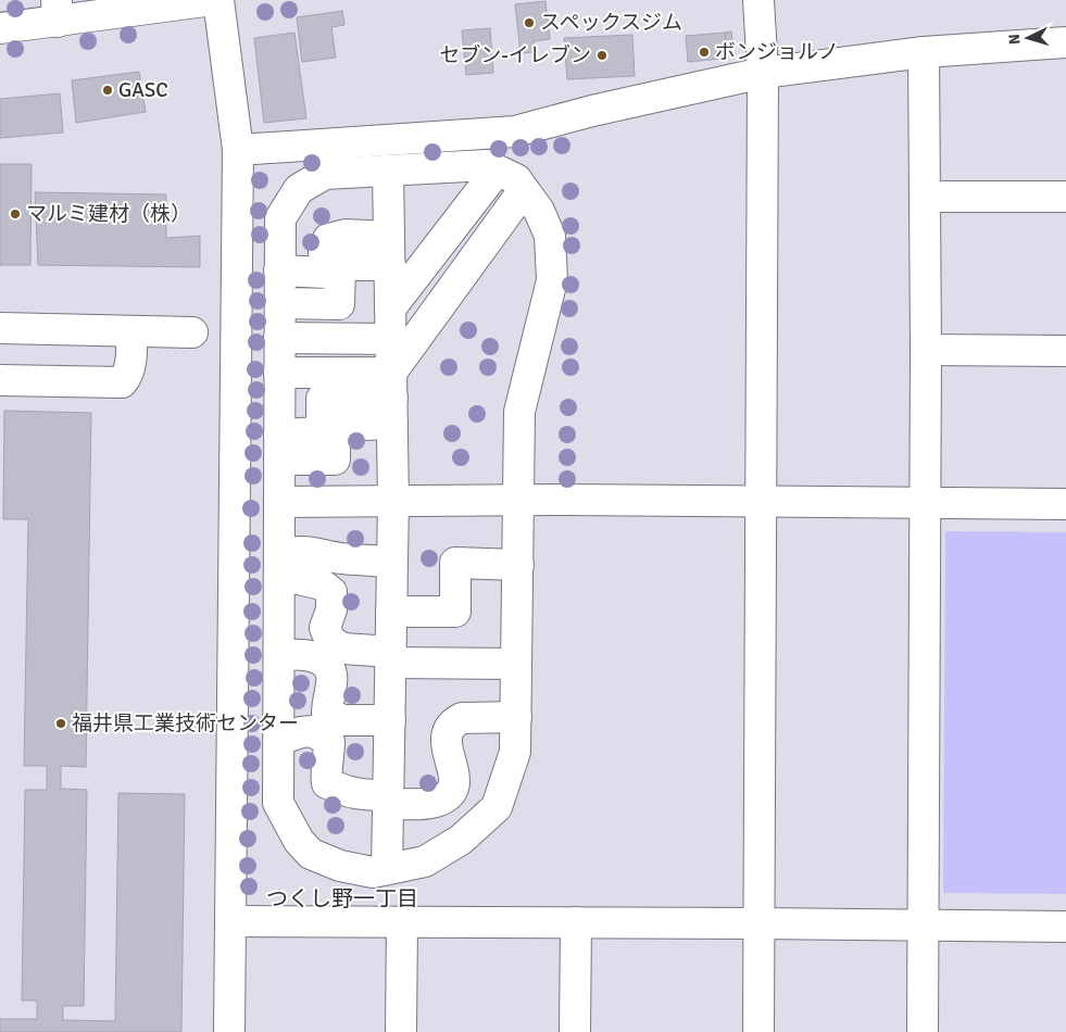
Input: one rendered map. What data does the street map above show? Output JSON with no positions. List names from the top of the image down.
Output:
{
  "districts": ["つくし野一丁目"],
  "places": [
    "スペックスジム",
    "ボンジョルノ",
    "セブン-イレブン",
    "GASC",
    "マルミ建材（株）",
    "福井県工業技術センター"
  ],
  "north": "left"
}
